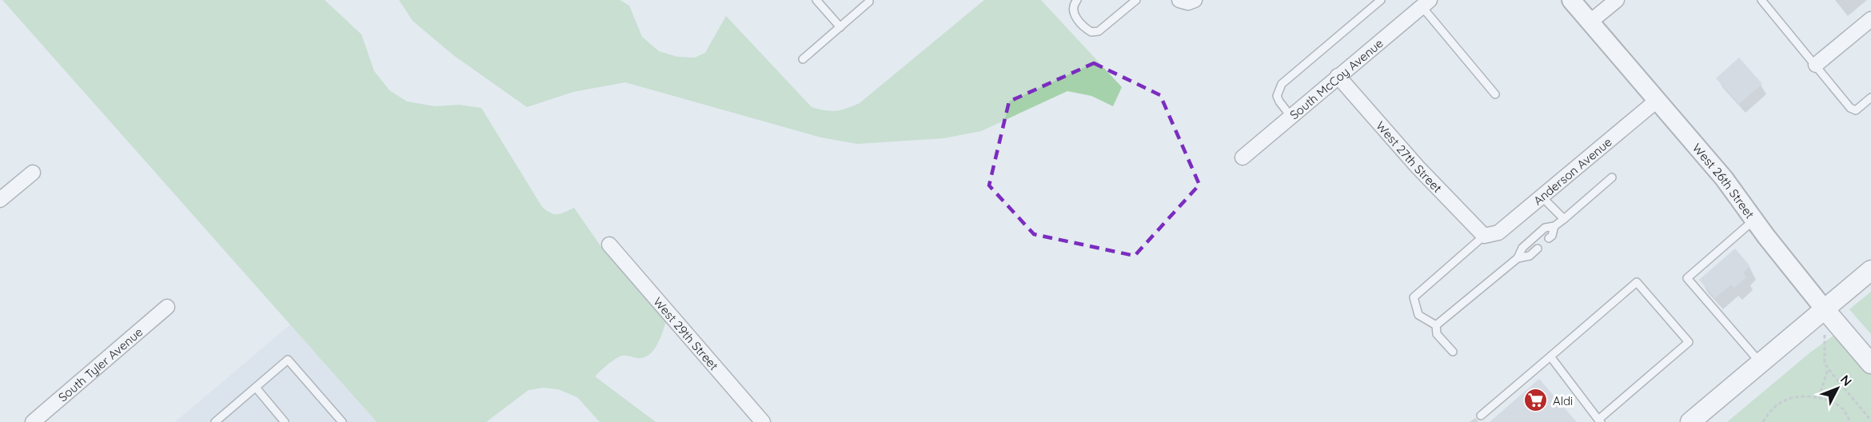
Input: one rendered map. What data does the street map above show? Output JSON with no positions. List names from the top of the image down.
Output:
{
  "streets": {
    "main road": ["West 26th Street"],
    "street": [
      "South McCoy Avenue",
      "West 27th Street",
      "Anderson Avenue",
      "West 29th Street",
      "South Tyler Avenue"
    ]
  },
  "crossings": [
    ["South McCoy Avenue", "West 27th Street"],
    ["West 27th Street", "Anderson Avenue"],
    ["Anderson Avenue", "West 26th Street"]
  ],
  "places": {
    "supermarket": ["Aldi"]
  },
  "north": "top right"
}
